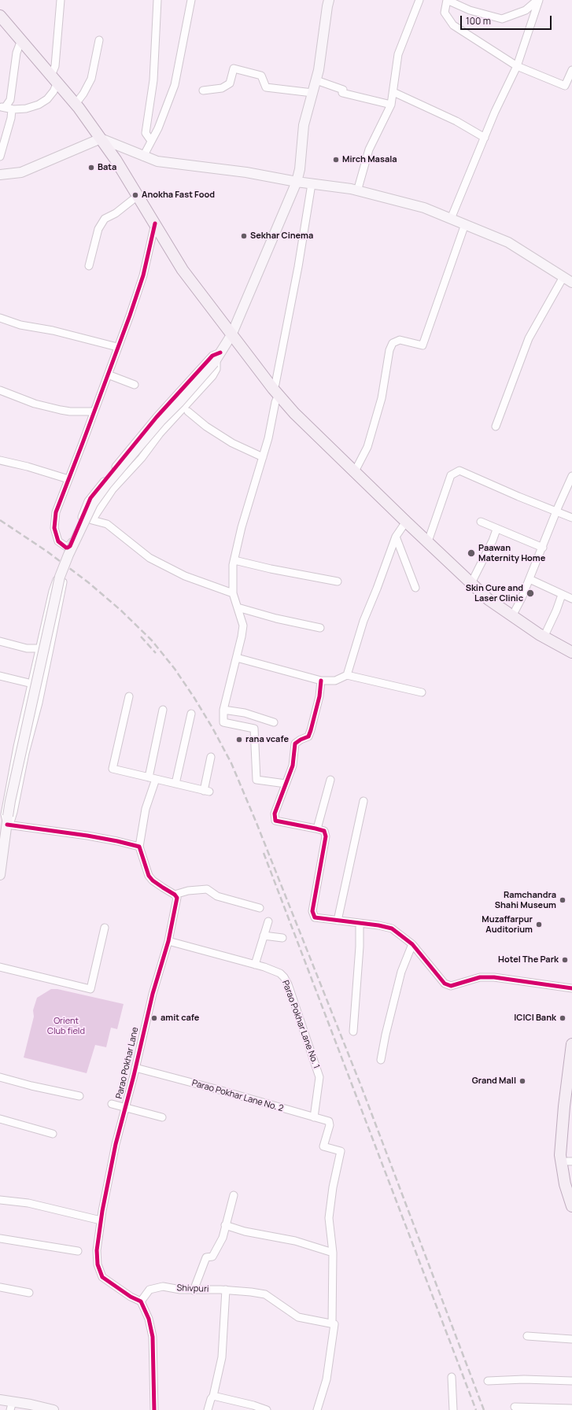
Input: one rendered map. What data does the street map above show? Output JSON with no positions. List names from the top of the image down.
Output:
{
  "streets": {
    "street": [
      "Parao Pokhar Lane No. 1",
      "Parao Pokhar Lane",
      "Parao Pokhar Lane No. 2",
      "Shivpuri"
    ]
  },
  "crossings": [
    ["Parao Pokhar Lane No. 1", "Parao Pokhar Lane"],
    ["Parao Pokhar Lane No. 1", "Parao Pokhar Lane No. 2"],
    ["Parao Pokhar Lane", "Parao Pokhar Lane No. 2"],
    ["Parao Pokhar Lane", "Shivpuri"]
  ],
  "parks": ["Orient Club field"],
  "places": [
    "Mirch Masala",
    "Bata",
    "Anokha Fast Food",
    "Sekhar Cinema",
    "Paawan Maternity Home",
    "Skin Cure and Laser Clinic",
    "rana vcafe",
    "Ramchandra Shahi Museum",
    "Muzaffarpur Auditorium",
    "Hotel The Park",
    "amit cafe",
    "ICICI Bank",
    "Grand Mall"
  ],
  "scale_bar": "100 m"
}
